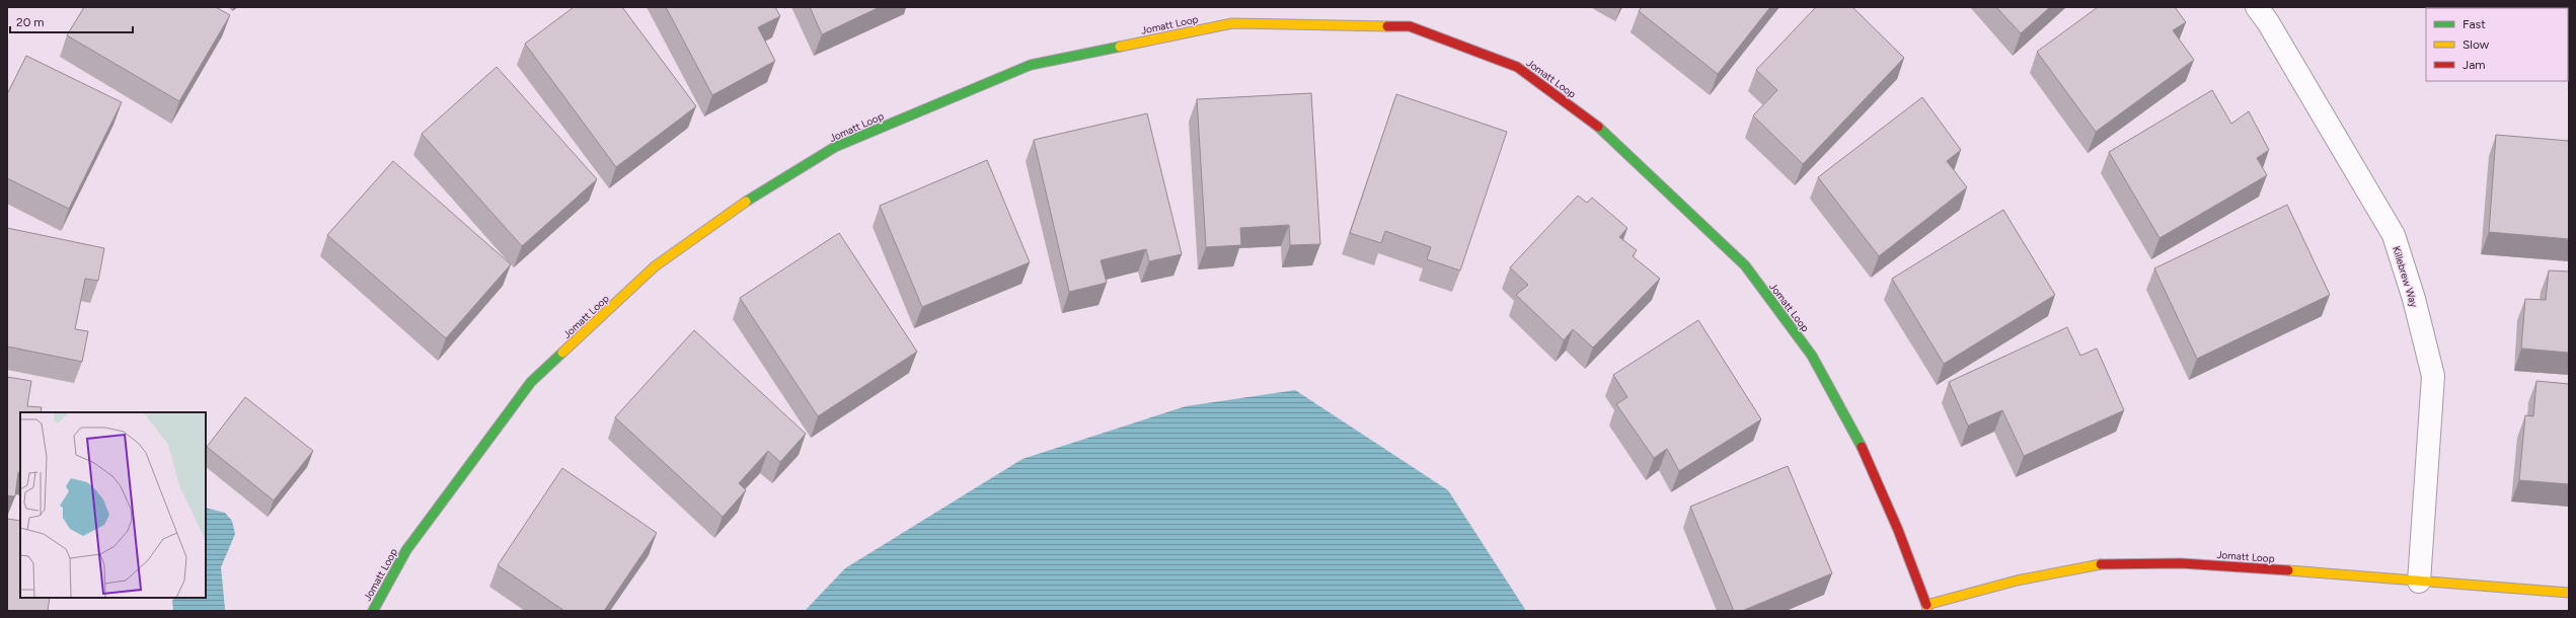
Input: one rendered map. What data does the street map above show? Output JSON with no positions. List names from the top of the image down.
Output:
{
  "streets": {
    "street": ["Jomatt Loop", "Killebrew Way"]
  },
  "crossings": [
    ["Jomatt Loop", "Killebrew Way"]
  ],
  "legend": ["Fast", "Slow", "Jam"],
  "scale_bar": "20 m"
}
